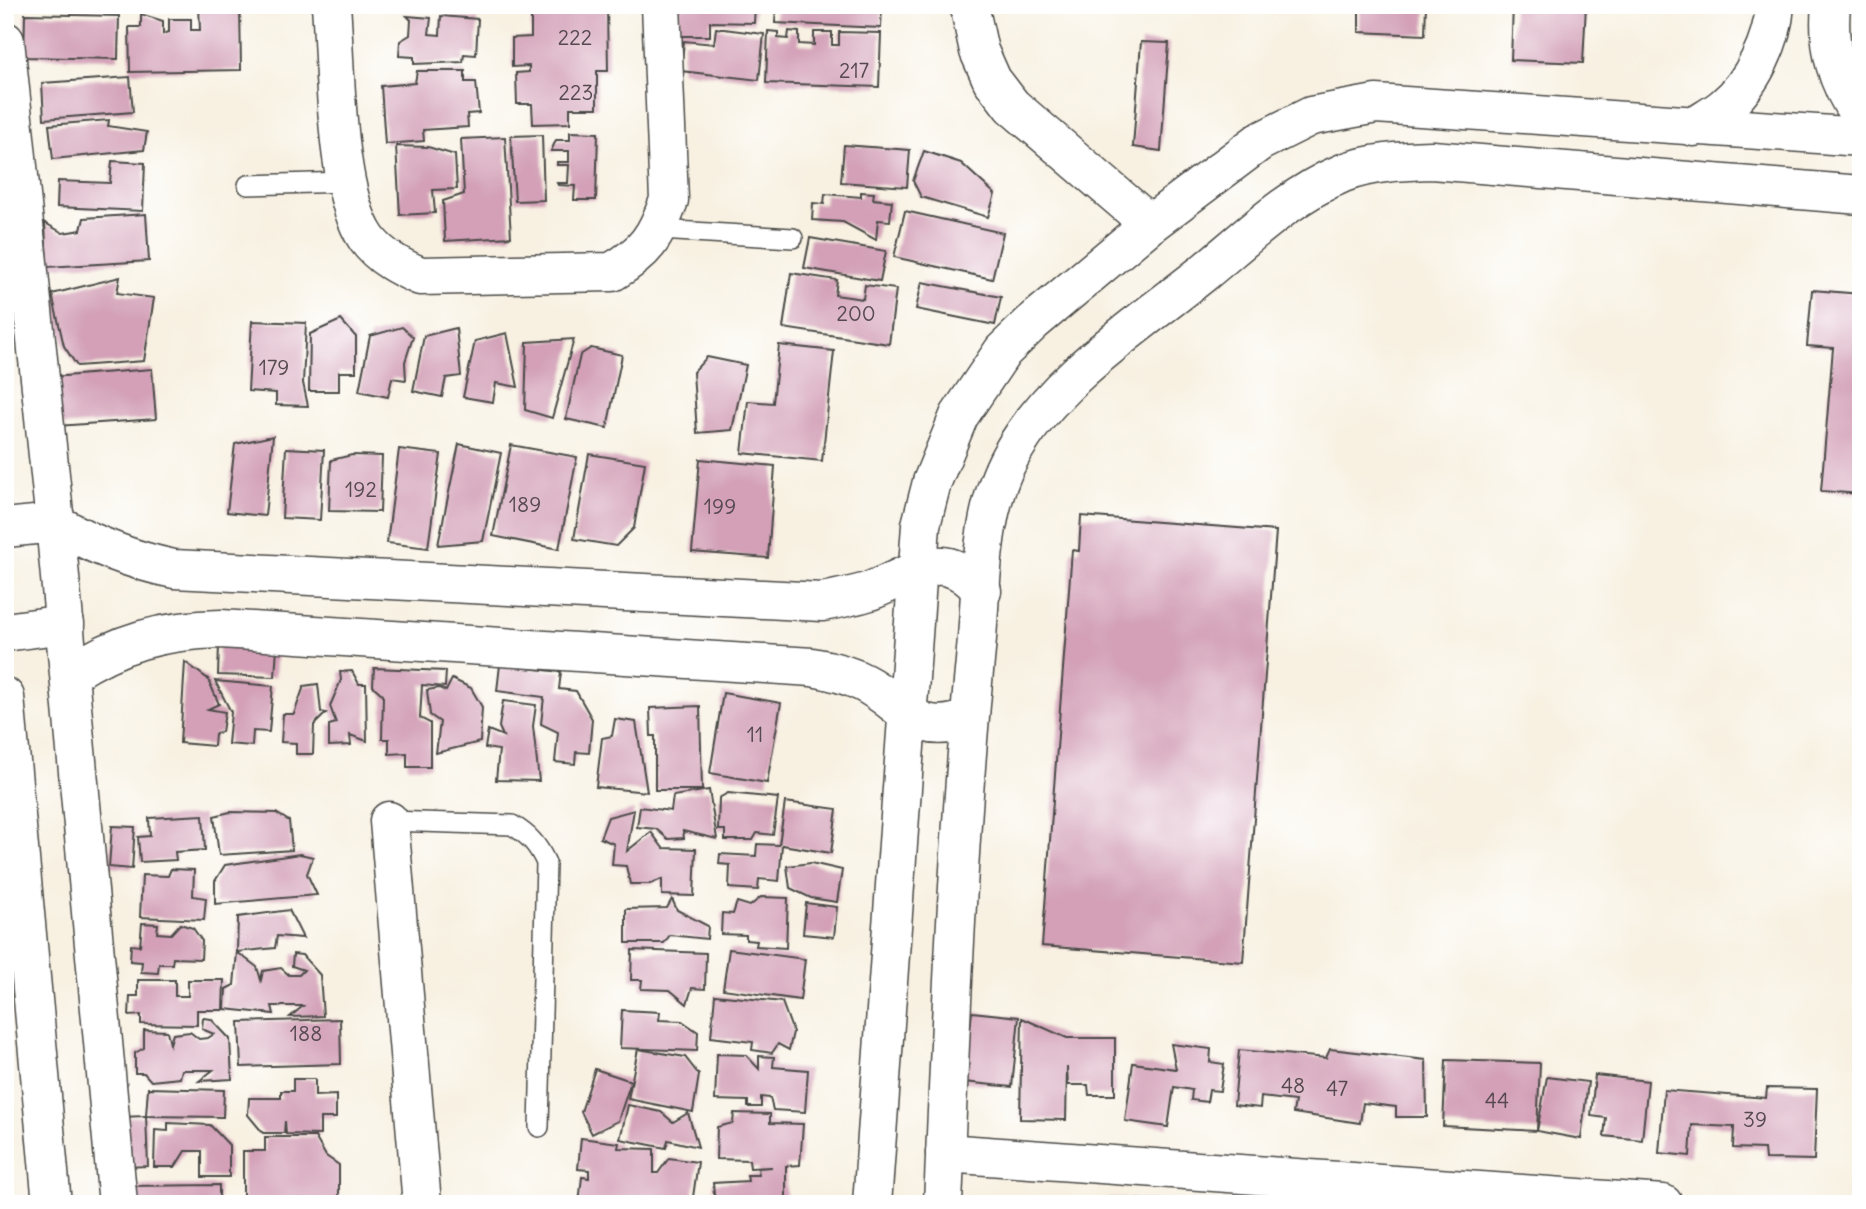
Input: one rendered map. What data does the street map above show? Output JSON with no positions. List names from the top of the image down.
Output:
{
  "house_numbers": [
    "222",
    "217",
    "223",
    "200",
    "179",
    "192",
    "189",
    "199",
    "11",
    "188",
    "48",
    "47",
    "44",
    "39"
  ]
}
